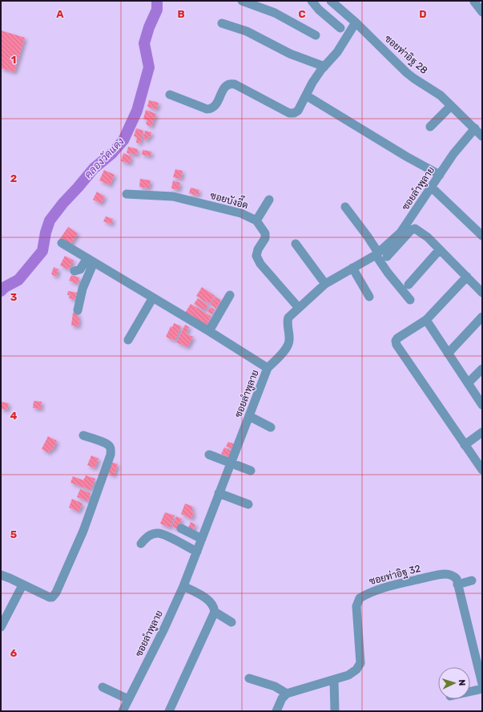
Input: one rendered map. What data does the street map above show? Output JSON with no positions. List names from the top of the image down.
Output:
{
  "streets": {
    "street": [
      "ซอยท่าอิฐ 28",
      "ซอยลำพูลาย",
      "ซอยบังอี๊ด",
      "ซอยท่าอิฐ 32"
    ]
  },
  "crossings": [
    ["ซอยท่าอิฐ 28", "ซอยลำพูลาย"],
    ["ซอยลำพูลาย", "ซอยบังอี๊ด"]
  ],
  "water": ["คลองวัดแดง"],
  "north": "right",
  "grid": {
    "columns": [
      "A",
      "B",
      "C",
      "D"
    ],
    "rows": [
      "1",
      "2",
      "3",
      "4",
      "5",
      "6"
    ]
  }
}
